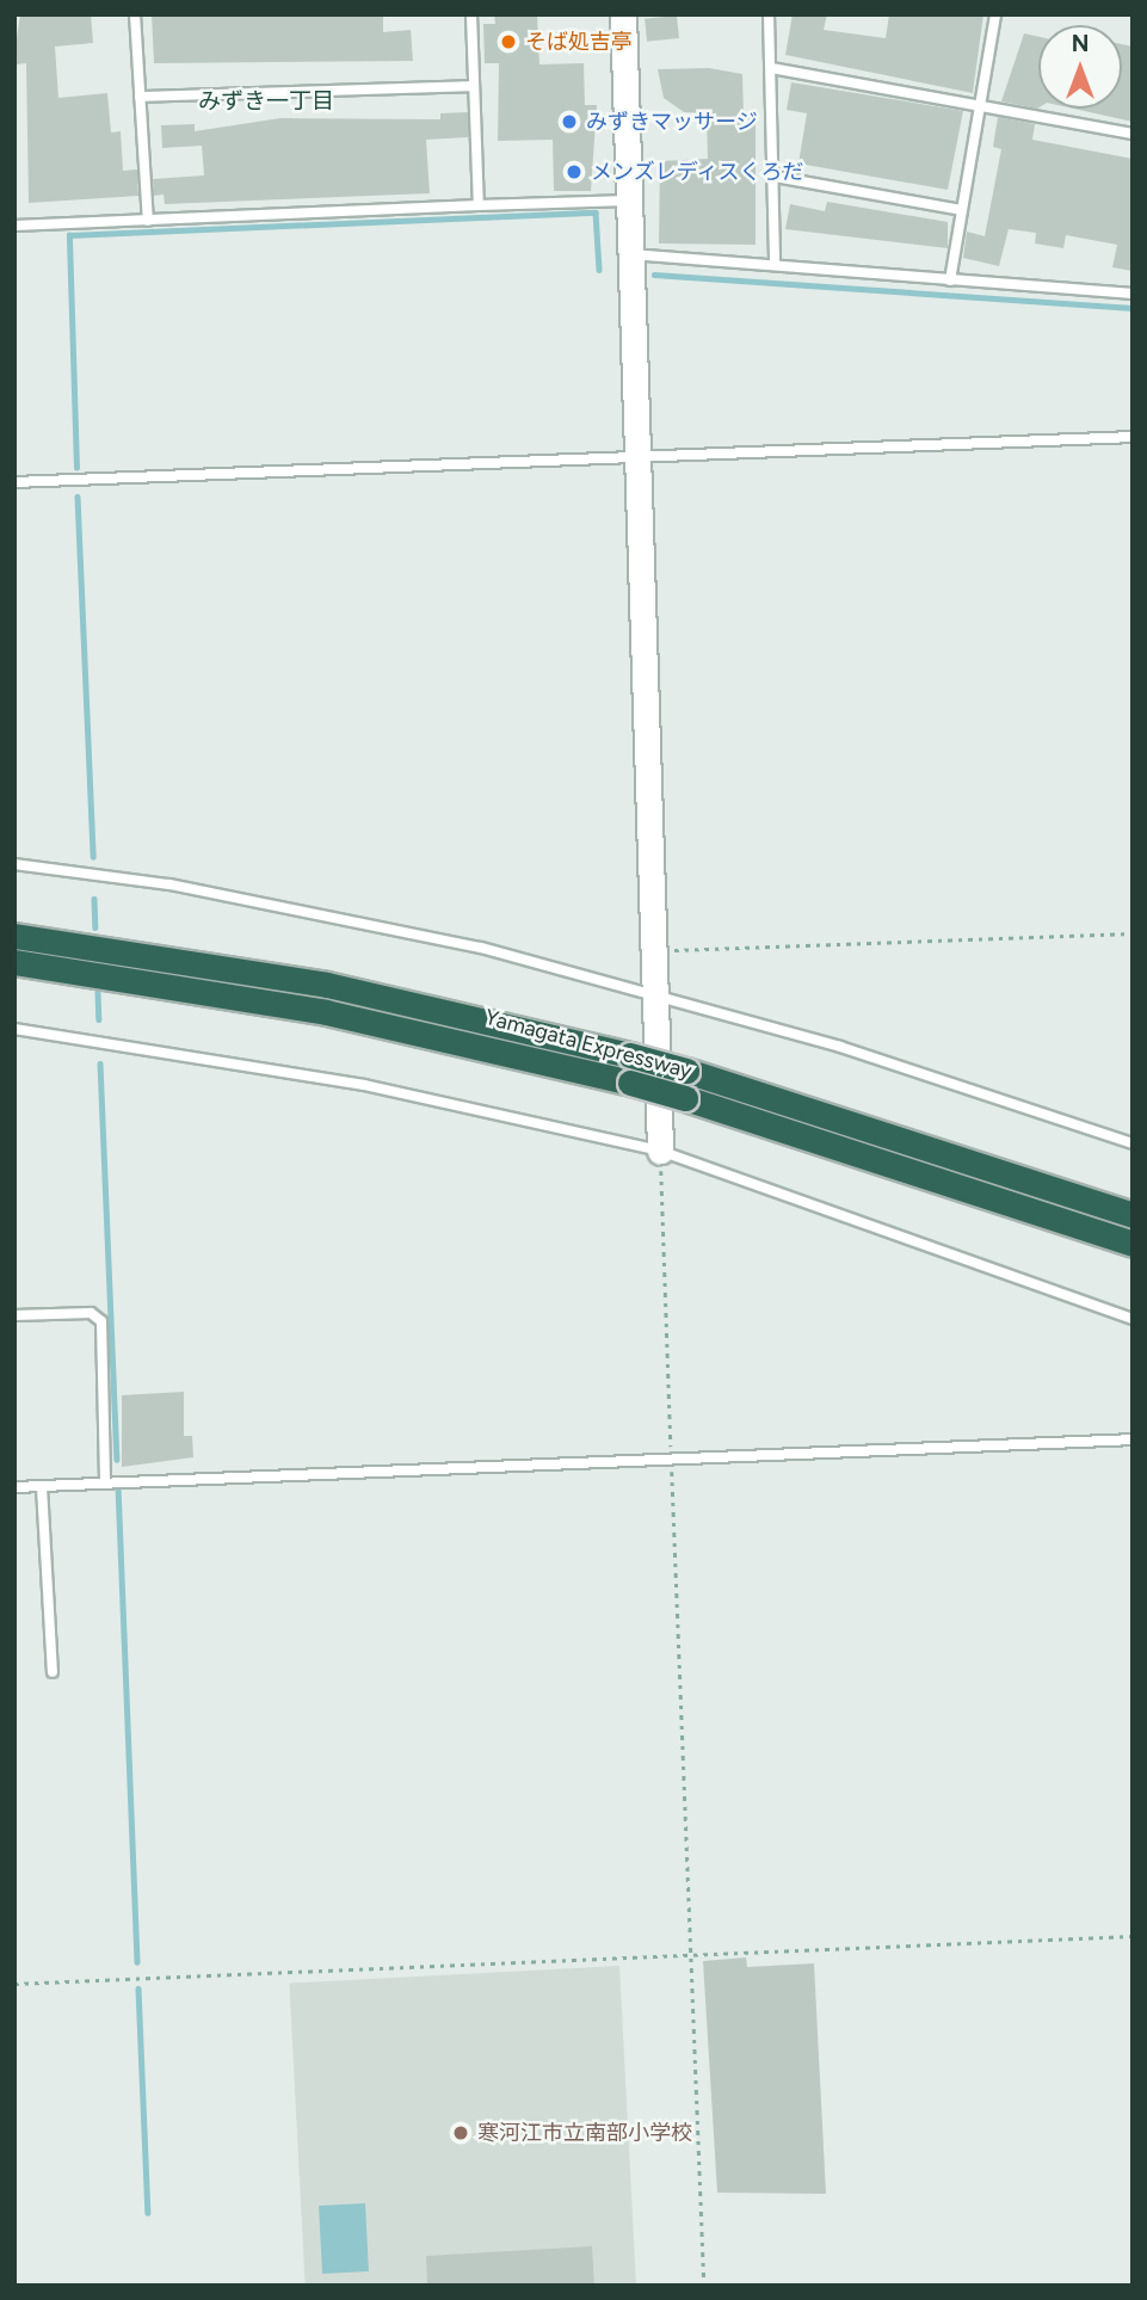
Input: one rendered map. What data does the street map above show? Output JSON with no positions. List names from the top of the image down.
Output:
{
  "streets": {
    "highway": ["Yamagata Expressway"]
  },
  "districts": ["みずき一丁目"],
  "places": [
    "そば処吉亭",
    "みずきマッサージ",
    "メンズレディスくろだ",
    "寒河江市立南部小学校"
  ],
  "north": "top"
}
